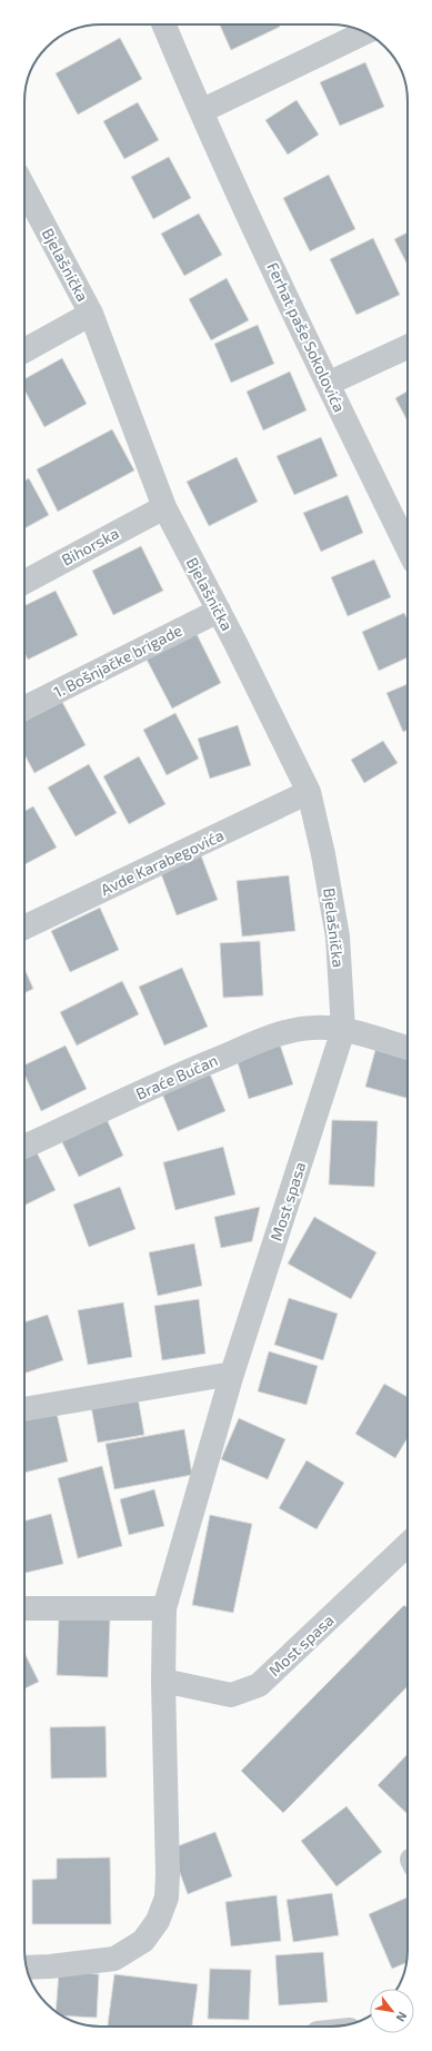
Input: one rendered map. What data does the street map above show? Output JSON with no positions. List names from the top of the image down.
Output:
{
  "streets": {
    "street": [
      "Bjelašnička",
      "Ferhat paše Sokolovića",
      "Bihorska",
      "1. Bošnjačke brigade",
      "Avde Karabegovića",
      "Braće Bučan",
      "Most spasa"
    ]
  },
  "crossings": [
    ["Bjelašnička", "Bihorska"],
    ["Bjelašnička", "1. Bošnjačke brigade"],
    ["Bjelašnička", "Avde Karabegovića"],
    ["Bjelašnička", "Braće Bučan"],
    ["Bjelašnička", "Most spasa"],
    ["Braće Bučan", "Most spasa"]
  ],
  "north": "bottom right"
}
